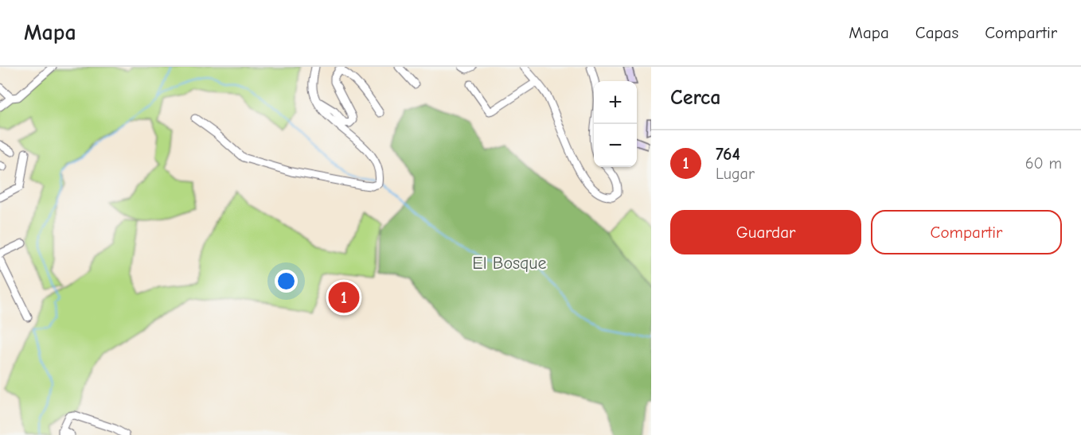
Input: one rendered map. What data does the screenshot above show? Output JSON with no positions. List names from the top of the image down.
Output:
{
  "parks": ["El Bosque"],
  "page": {
    "header": "Mapa",
    "nav": ["Mapa", "Capas", "Compartir"],
    "heading": "Cerca",
    "map_buttons": ["+", "−"],
    "list": [
      {
        "mark": "1",
        "name": "764",
        "note": "Lugar",
        "value": "60 m"
      }
    ],
    "buttons": ["Guardar", "Compartir"],
    "pins": "1"
  }
}
